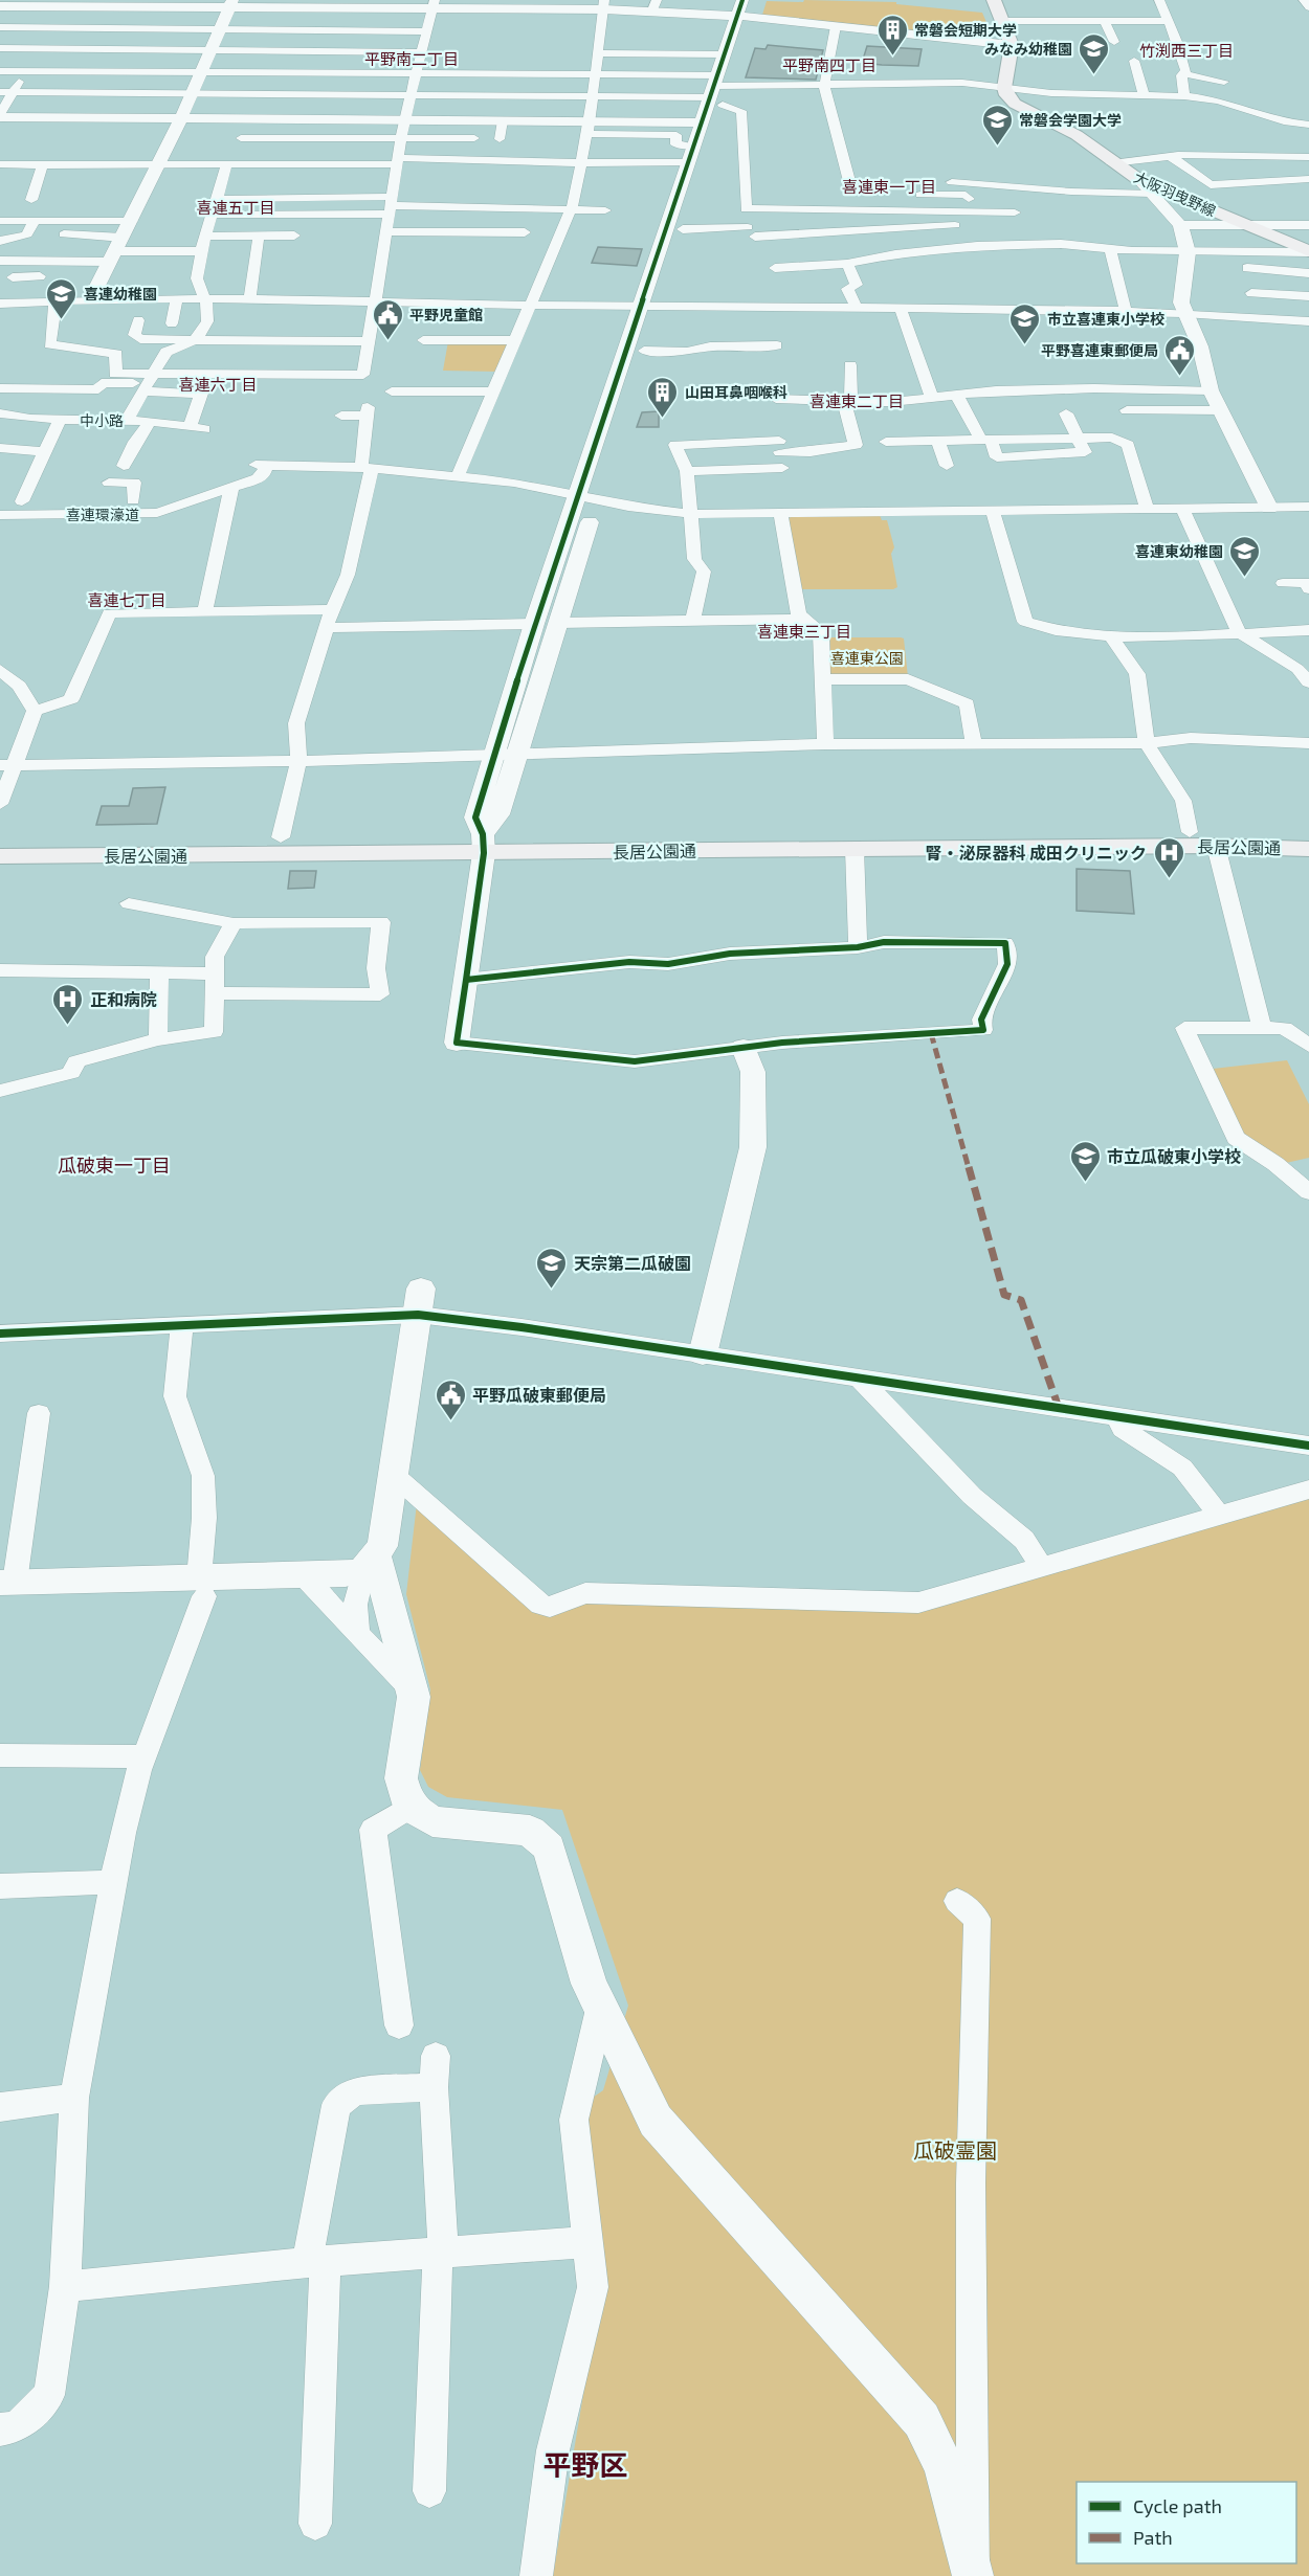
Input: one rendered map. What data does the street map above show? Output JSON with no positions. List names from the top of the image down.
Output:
{
  "streets": {
    "main road": ["大阪羽曳野線", "長居公園通"],
    "street": ["中小路", "喜連環濠道"]
  },
  "districts": [
    "竹渕西三丁目",
    "平野南二丁目",
    "平野南四丁目",
    "喜連東一丁目",
    "喜連五丁目",
    "喜連六丁目",
    "喜連東二丁目",
    "喜連七丁目",
    "喜連東三丁目",
    "瓜破東一丁目",
    "平野区"
  ],
  "parks": ["喜連東公園", "瓜破霊園"],
  "places": {
    "building": ["常磐会短期大学", "山田耳鼻咽喉科"],
    "school or university": [
      "みなみ幼稚園",
      "常磐会学園大学",
      "喜連幼稚園",
      "市立喜連東小学校",
      "喜連東幼稚園",
      "市立瓜破東小学校",
      "天宗第二瓜破園"
    ],
    "public building": ["平野児童館", "平野喜連東郵便局", "平野瓜破東郵便局"],
    "hospital": ["腎・泌尿器科 成田クリニック", "正和病院"]
  },
  "legend": ["Cycle path", "Path"]
}
